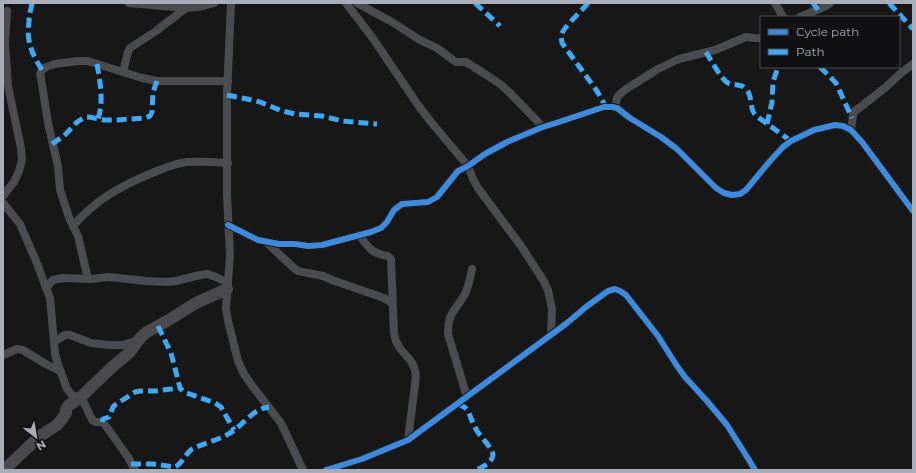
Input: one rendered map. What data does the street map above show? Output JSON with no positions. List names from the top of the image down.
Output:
{
  "legend": ["Cycle path", "Path"],
  "north": "bottom right"
}
